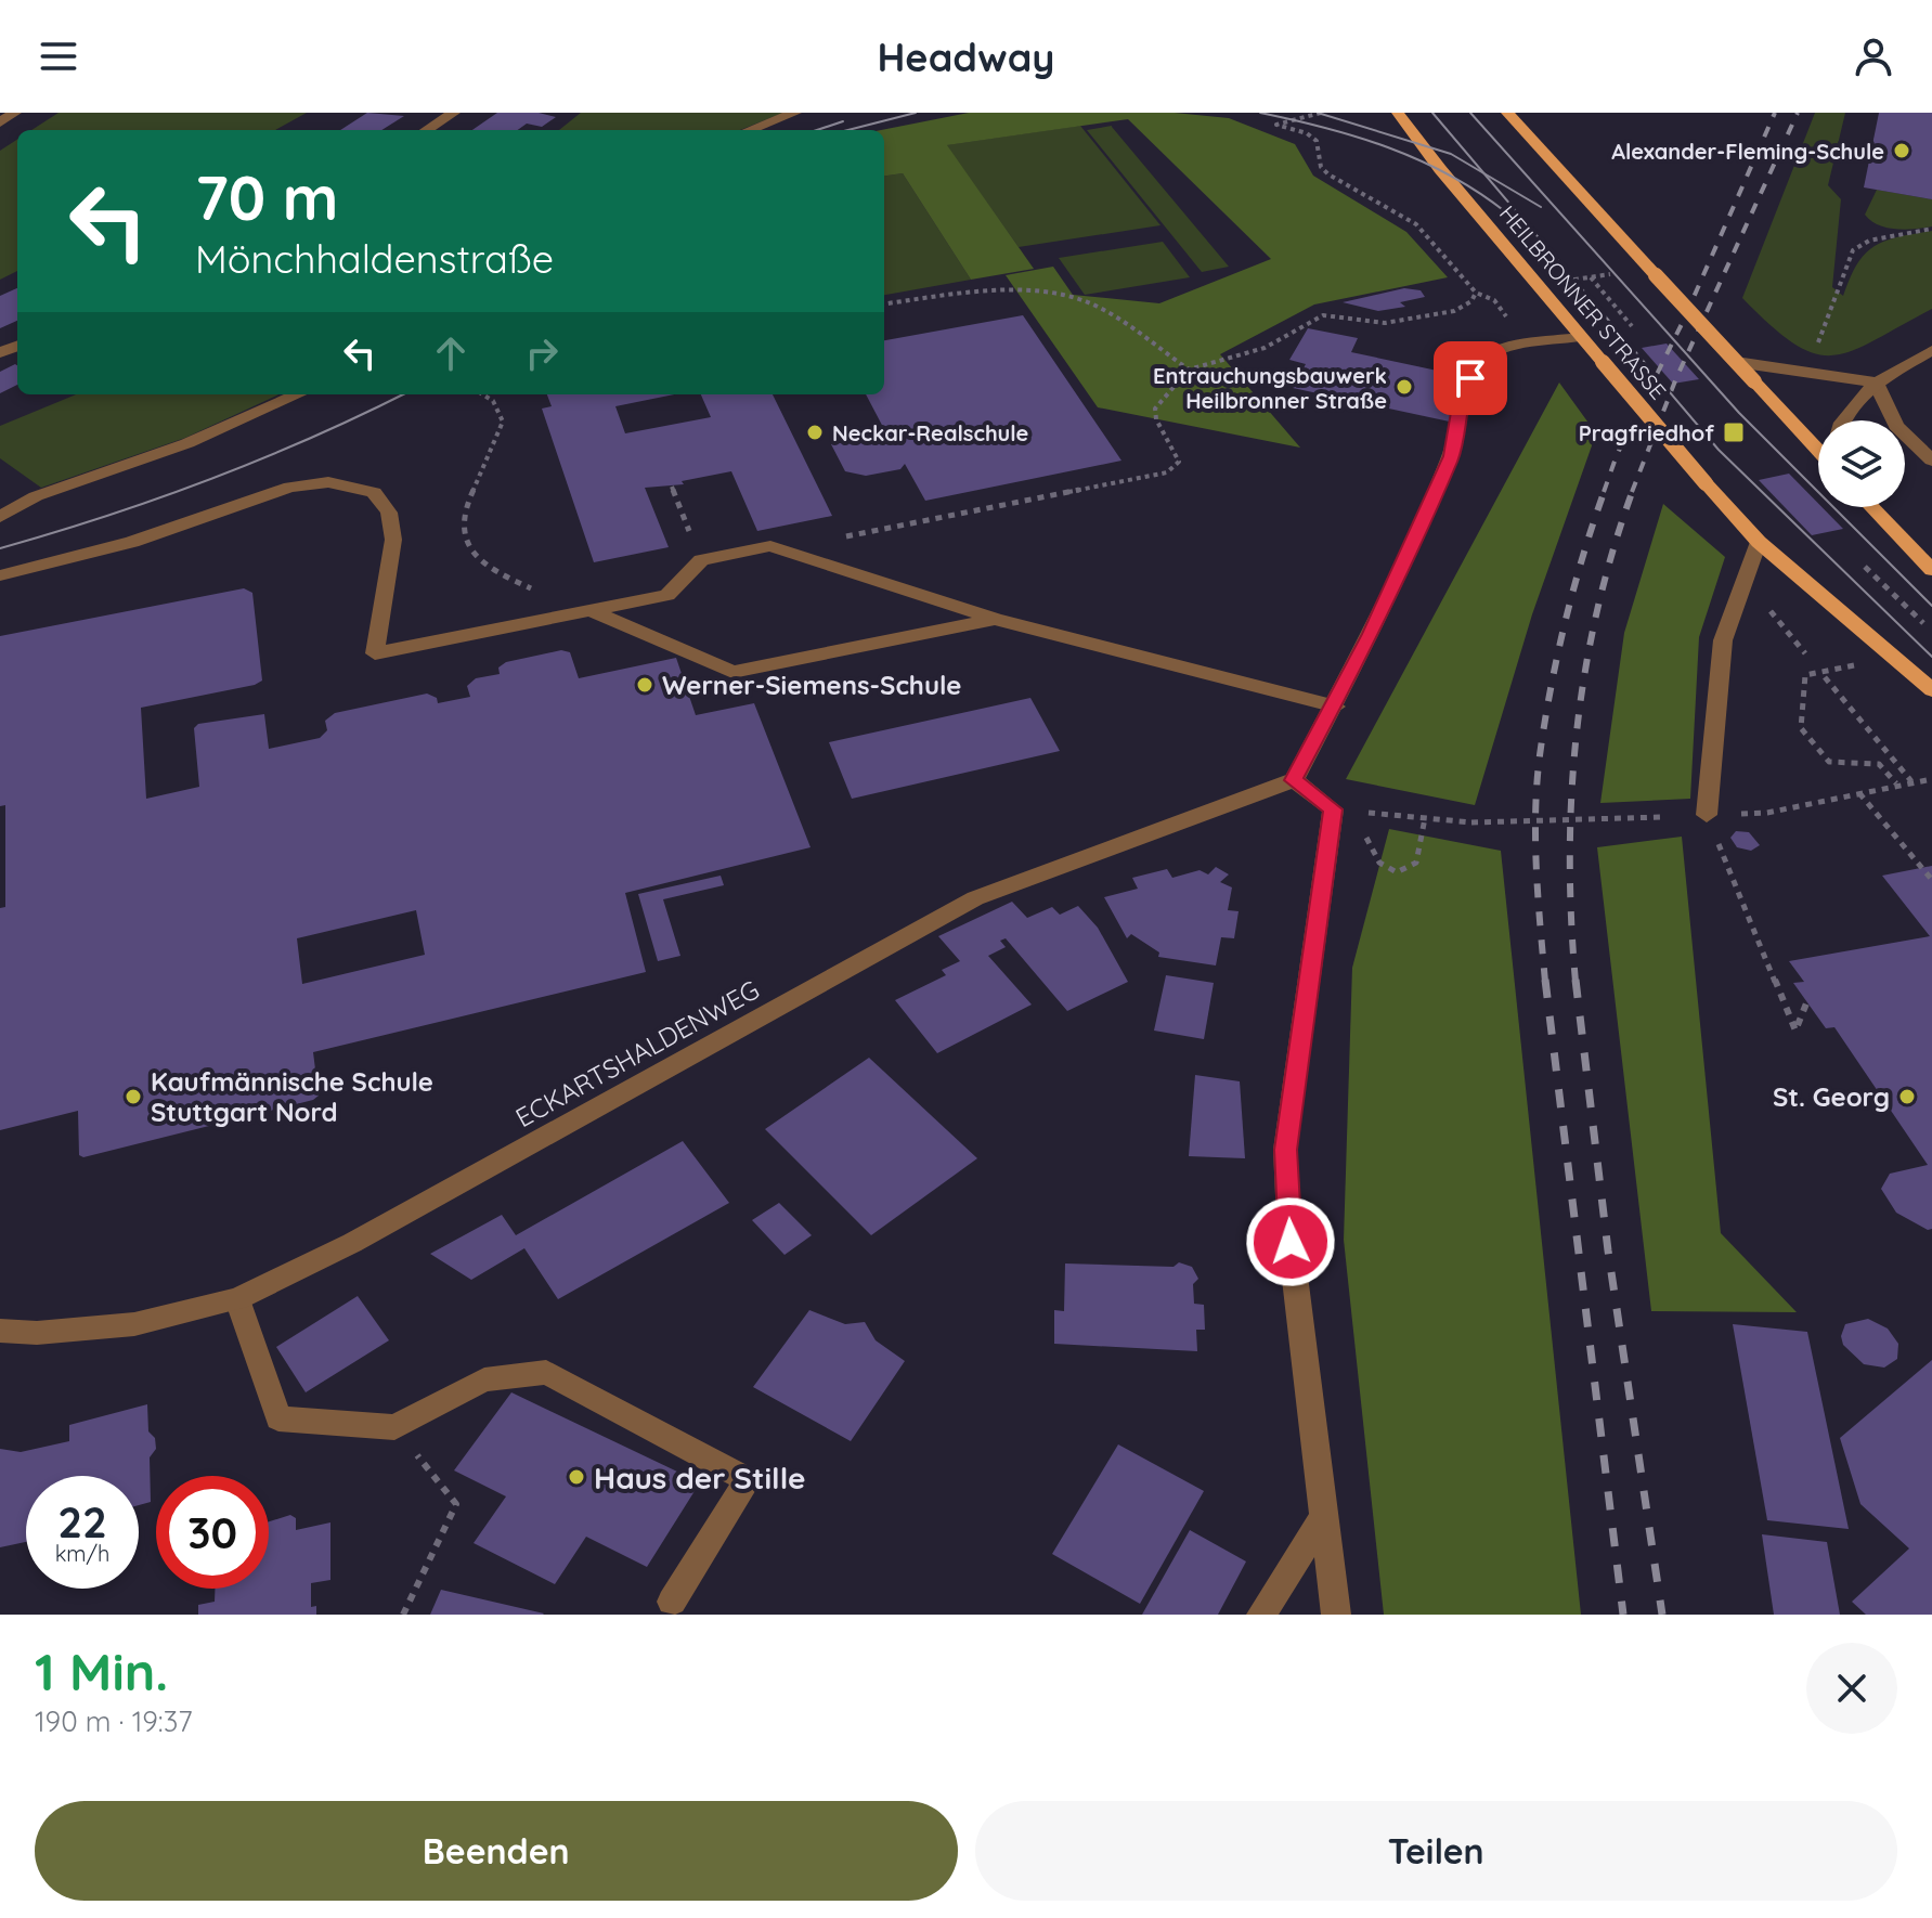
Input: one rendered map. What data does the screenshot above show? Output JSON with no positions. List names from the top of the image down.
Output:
{
  "streets": {
    "main road": ["HEILBRONNER STRASSE"],
    "street": ["ECKARTSHALDENWEG"]
  },
  "places": {
    "other": [
      "Alexander-Fleming-Schule",
      "Entrauchungsbauwerk Heilbronner Straße",
      "Neckar-Realschule",
      "Werner-Siemens-Schule",
      "Kaufmännische Schule Stuttgart Nord",
      "St. Georg",
      "Haus der Stille"
    ],
    "transit": ["Pragfriedhof"]
  },
  "page": {
    "header": "Headway",
    "turn": ["70 m", "Mönchhaldenstraße"],
    "speed": "22 km/h",
    "limit": "30",
    "heading": ["1 Min.", "190 m · 19:37"],
    "buttons": ["Beenden", "Teilen"]
  }
}
